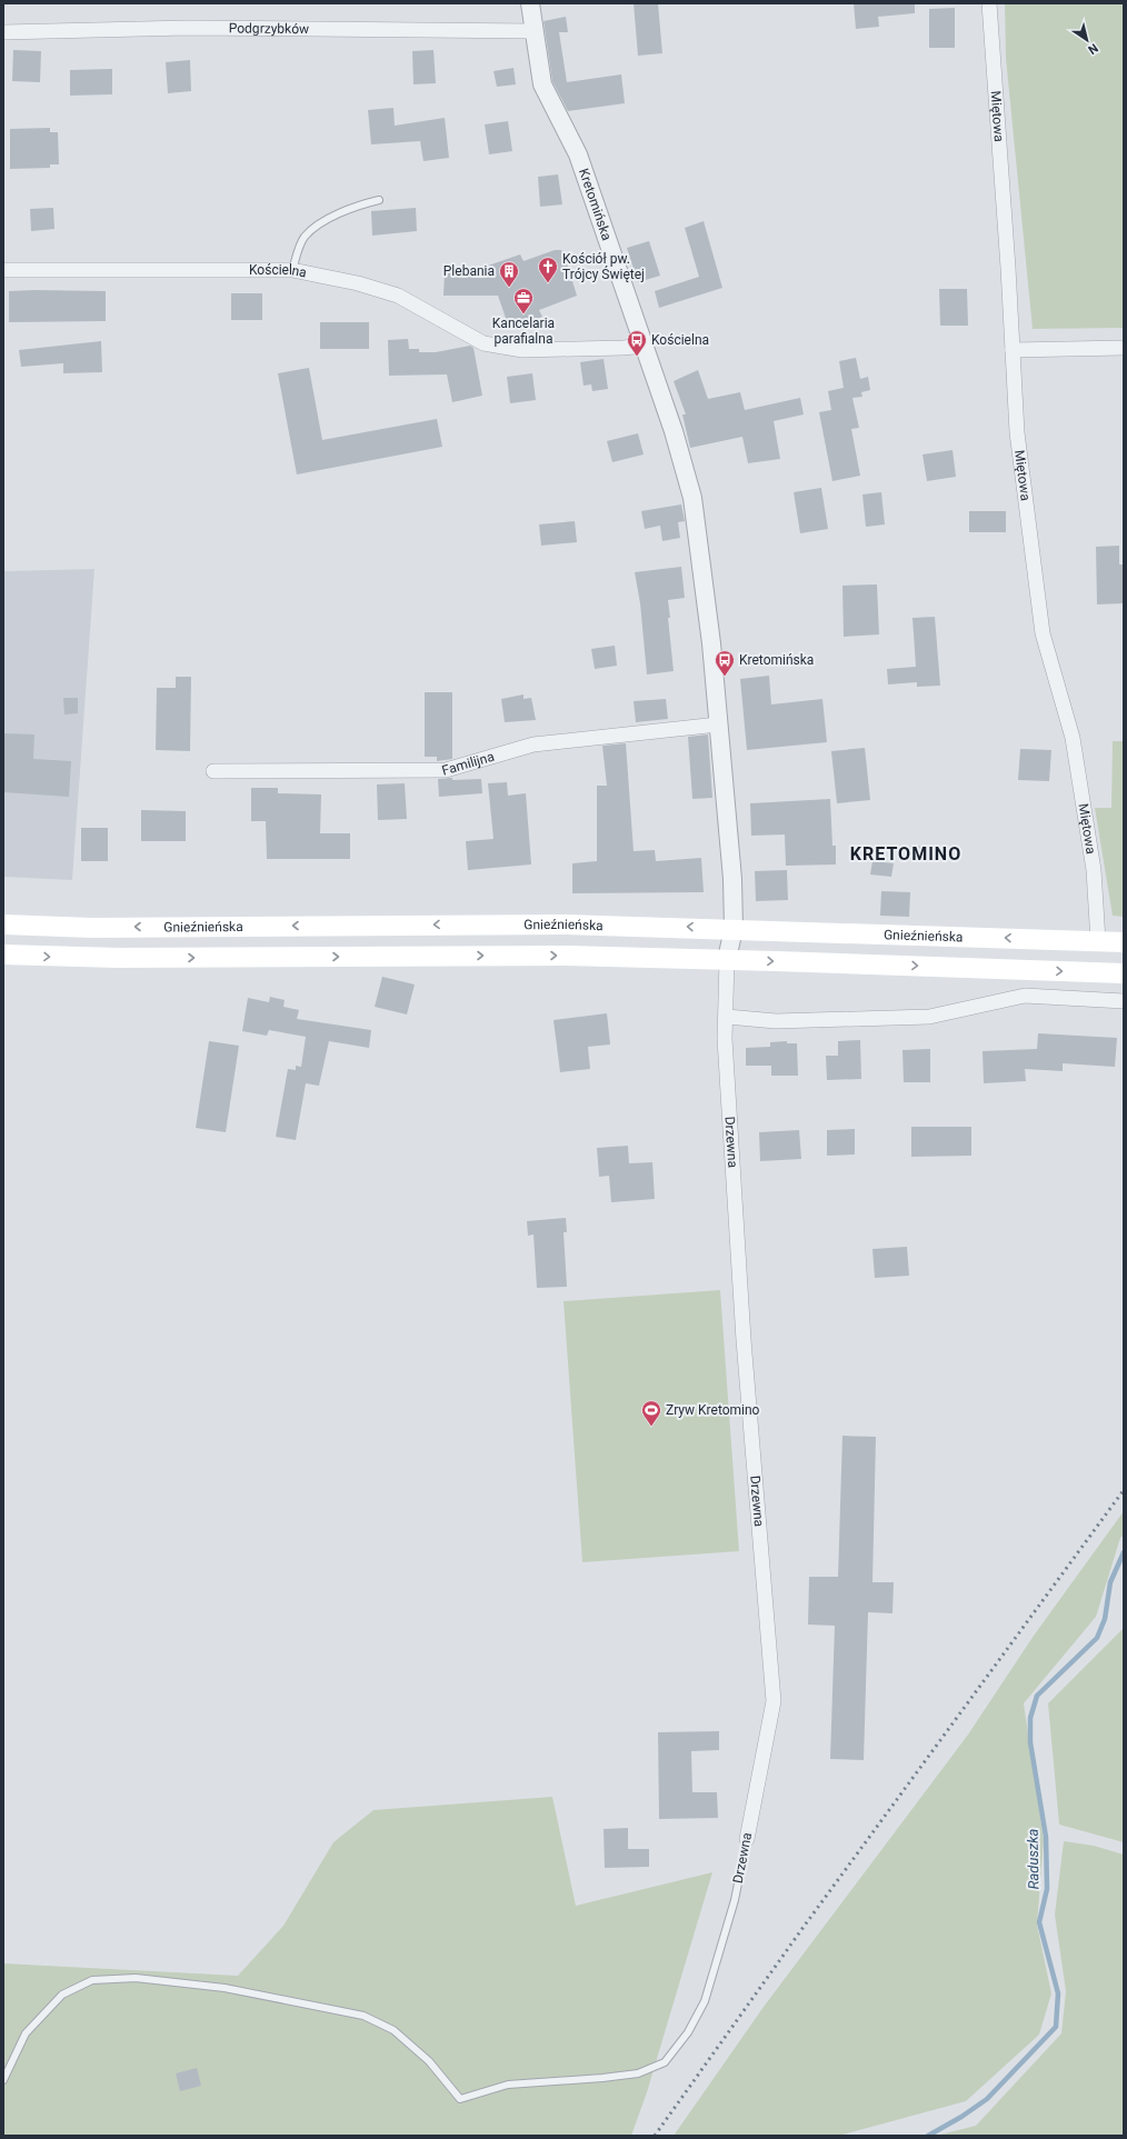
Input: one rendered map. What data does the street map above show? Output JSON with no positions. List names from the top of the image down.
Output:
{
  "streets": {
    "main road": ["Gnieźnieńska"],
    "street": [
      "Podgrzybków",
      "Miętowa",
      "Kretomińska",
      "Kościelna",
      "Familijna",
      "Drzewna"
    ]
  },
  "crossings": [
    ["Podgrzybków", "Kretomińska"],
    ["Miętowa", "Gnieźnieńska"],
    ["Kretomińska", "Kościelna"],
    ["Kretomińska", "Familijna"],
    ["Kretomińska", "Gnieźnieńska"],
    ["Kretomińska", "Drzewna"]
  ],
  "districts": ["KRETOMINO"],
  "water": ["Raduszka"],
  "places": {
    "church": ["Kościół pw. Trójcy Świętej"],
    "building": ["Plebania"],
    "office": ["Kancelaria parafialna"],
    "bus stop": ["Kościelna", "Kretomińska"],
    "sports": ["Zryw Kretomino"]
  },
  "north": "bottom right"
}
